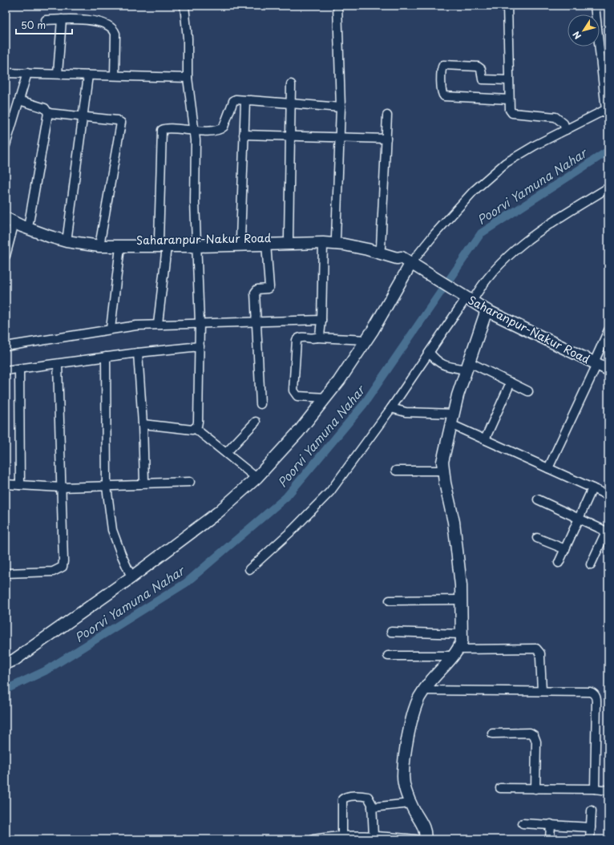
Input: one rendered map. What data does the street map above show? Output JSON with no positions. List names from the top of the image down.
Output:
{
  "streets": {
    "street": ["Saharanpur-Nakur Road"]
  },
  "water": ["Poorvi Yamuna Nahar"],
  "scale_bar": "50 m",
  "north": "bottom left"
}
